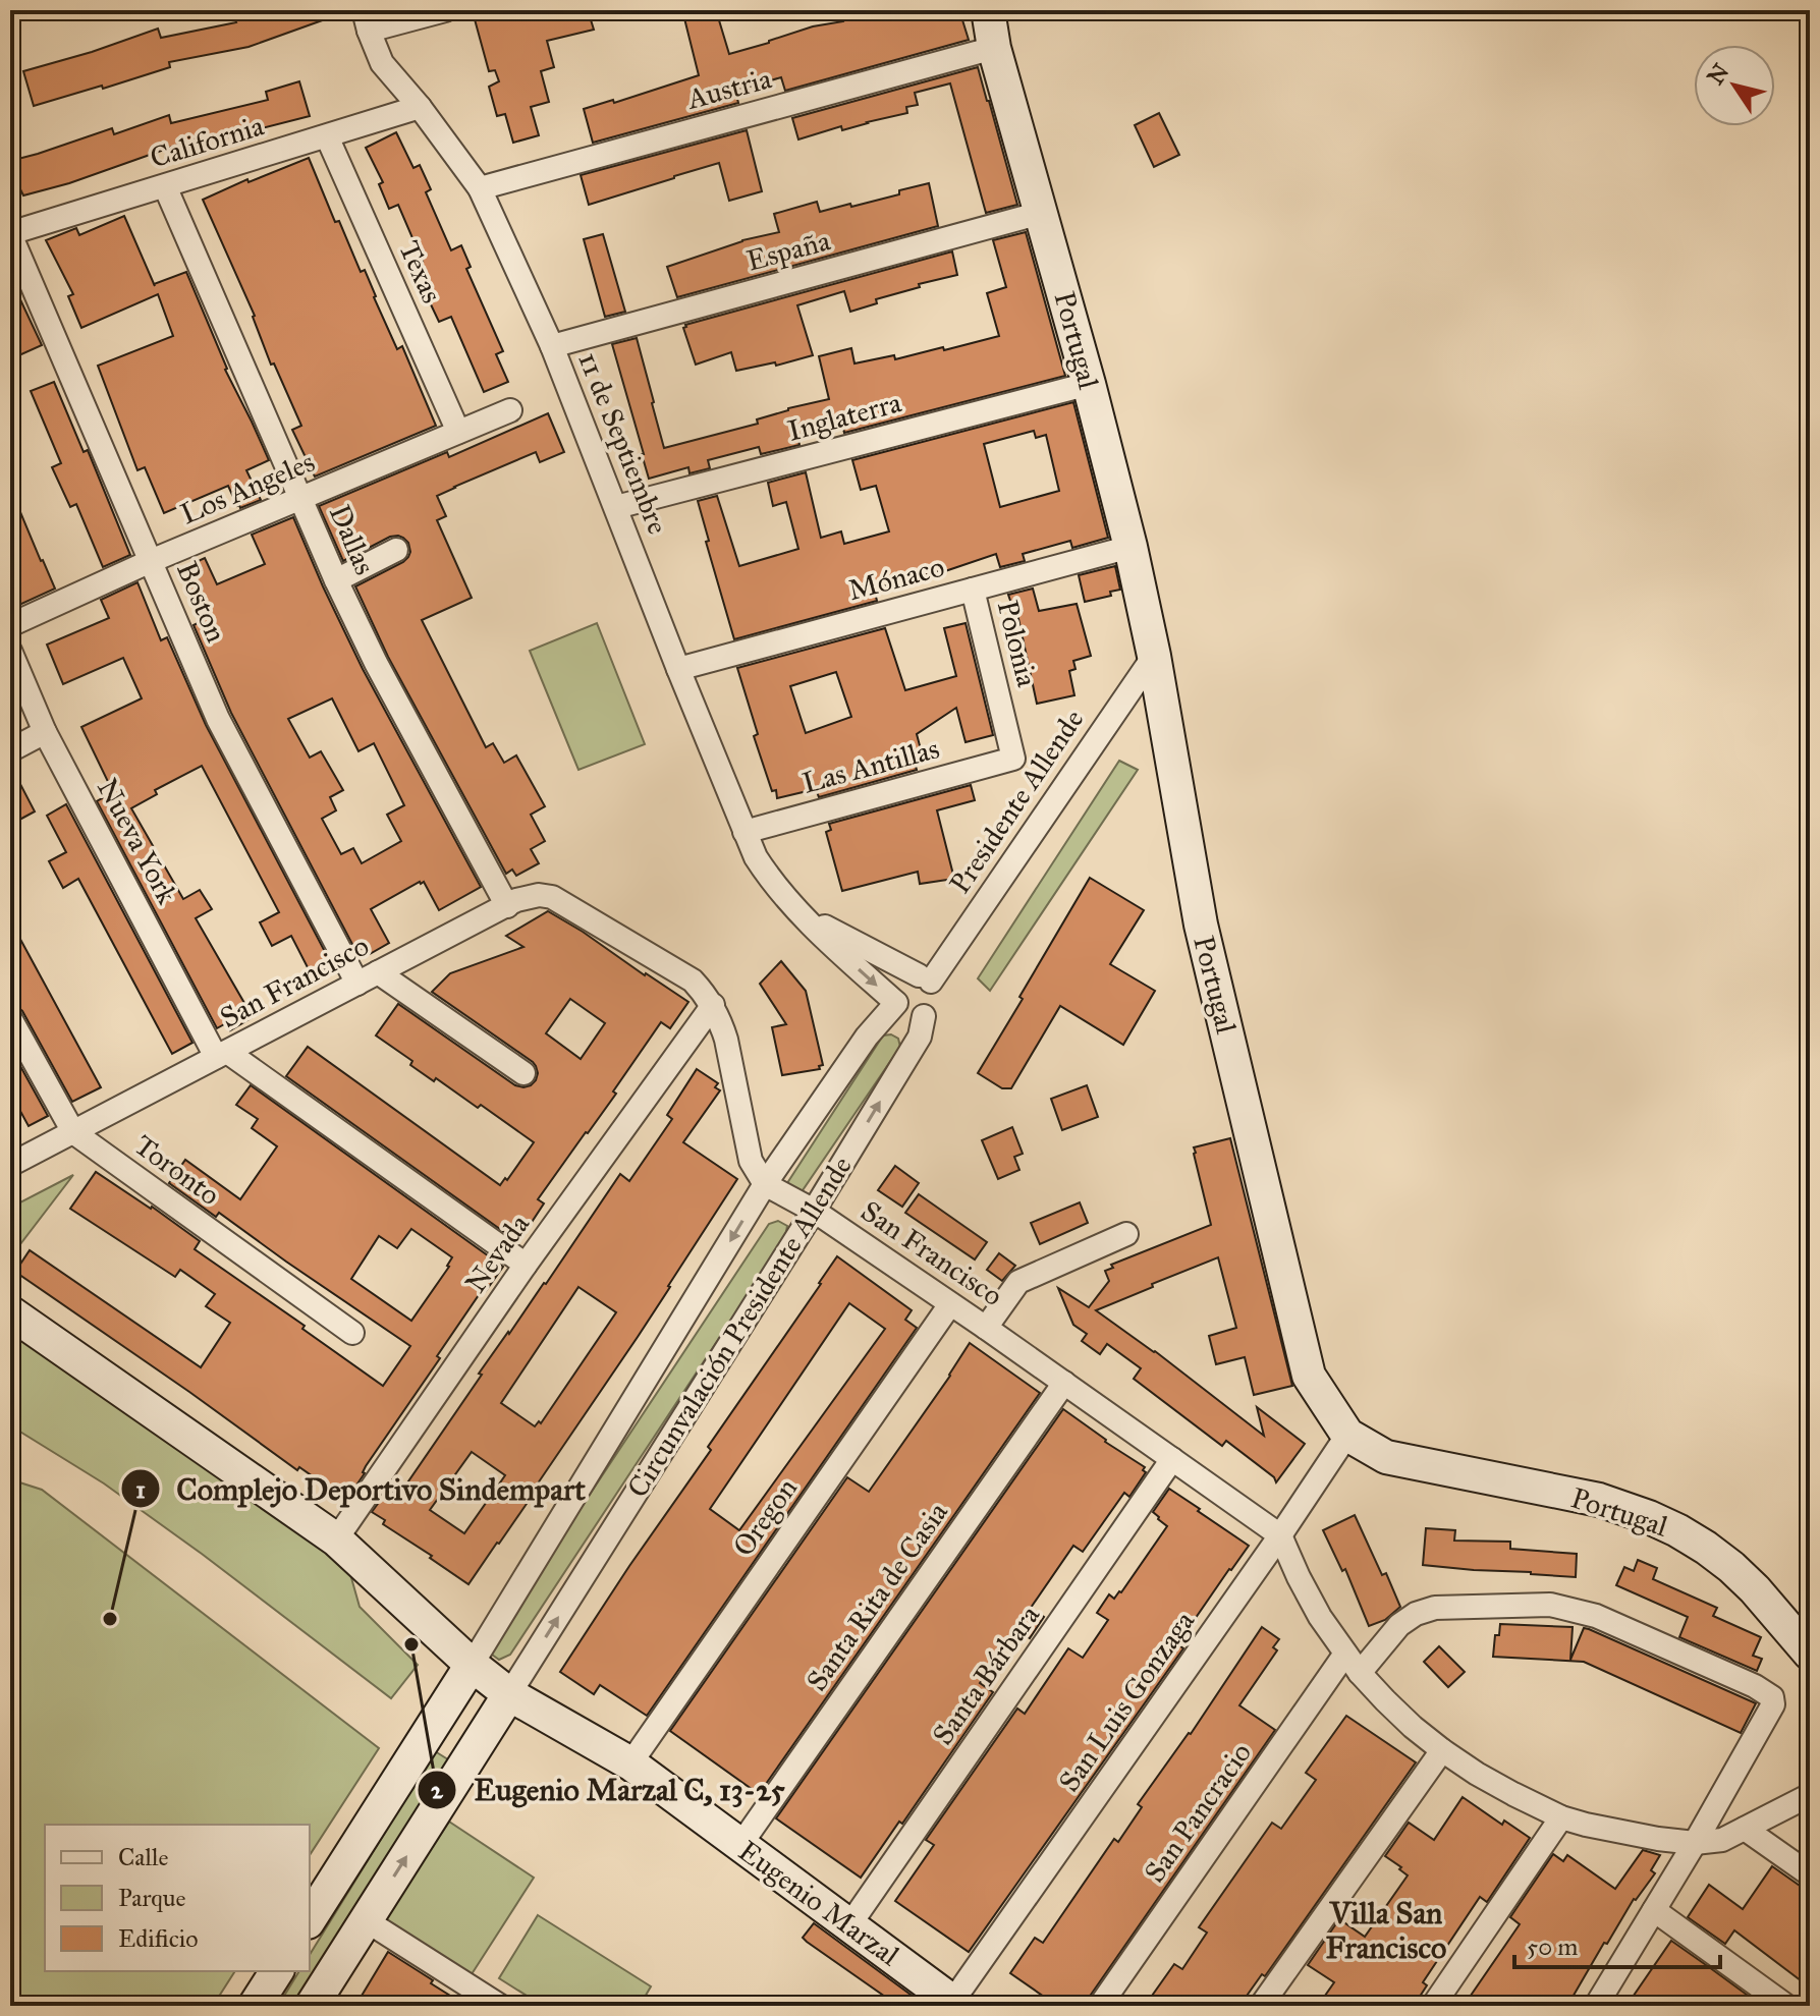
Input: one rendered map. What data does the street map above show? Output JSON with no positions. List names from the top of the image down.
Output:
{
  "streets": {
    "main road": ["Portugal", "Circunvalación Presidente Allende", "Eugenio Marzal"],
    "street": [
      "Austria",
      "California",
      "España",
      "Texas",
      "Inglaterra",
      "11 de Septiembre",
      "Los Angeles",
      "Dallas",
      "Mónaco",
      "Boston",
      "Polonia",
      "Las Antillas",
      "Presidente Allende",
      "Nueva York",
      "San Francisco",
      "Toronto",
      "Nevada",
      "Oregon",
      "Santa Rita de Casia",
      "Santa Bárbara",
      "San Luis Gonzaga",
      "San Pancracio"
    ]
  },
  "crossings": [
    ["Austria", "Portugal"],
    ["Austria", "11 de Septiembre"],
    ["California", "Texas"],
    ["California", "11 de Septiembre"],
    ["California", "Dallas"],
    ["California", "Boston"],
    ["España", "Portugal"],
    ["España", "11 de Septiembre"],
    ["Texas", "Los Angeles"],
    ["Portugal", "Inglaterra"],
    ["Portugal", "Mónaco"],
    ["Portugal", "Presidente Allende"],
    ["Portugal", "San Luis Gonzaga"],
    ["Inglaterra", "11 de Septiembre"],
    ["11 de Septiembre", "Mónaco"],
    ["11 de Septiembre", "Las Antillas"],
    ["11 de Septiembre", "Presidente Allende"],
    ["11 de Septiembre", "Circunvalación Presidente Allende"],
    ["Los Angeles", "Dallas"],
    ["Los Angeles", "Boston"],
    ["Dallas", "San Francisco"],
    ["Mónaco", "Polonia"],
    ["Boston", "San Francisco"],
    ["Polonia", "Las Antillas"],
    ["Presidente Allende", "Circunvalación Presidente Allende"],
    ["Nueva York", "San Francisco"],
    ["Nueva York", "Nevada"],
    ["San Francisco", "Toronto"],
    ["San Francisco", "Nevada"],
    ["San Francisco", "Circunvalación Presidente Allende"],
    ["San Francisco", "Oregon"],
    ["San Francisco", "Santa Rita de Casia"],
    ["San Francisco", "Santa Bárbara"],
    ["San Francisco", "San Luis Gonzaga"],
    ["Nevada", "Eugenio Marzal"],
    ["Circunvalación Presidente Allende", "Eugenio Marzal"],
    ["Oregon", "Eugenio Marzal"],
    ["Santa Rita de Casia", "Eugenio Marzal"],
    ["Santa Bárbara", "Eugenio Marzal"],
    ["San Luis Gonzaga", "Eugenio Marzal"]
  ],
  "districts": ["Villa San Francisco"],
  "places": ["Complejo Deportivo Sindempart", "Eugenio Marzal C, 13-25"],
  "legend": ["Calle", "Parque", "Edificio"],
  "scale_bar": "50 m",
  "north": "top left"
}
